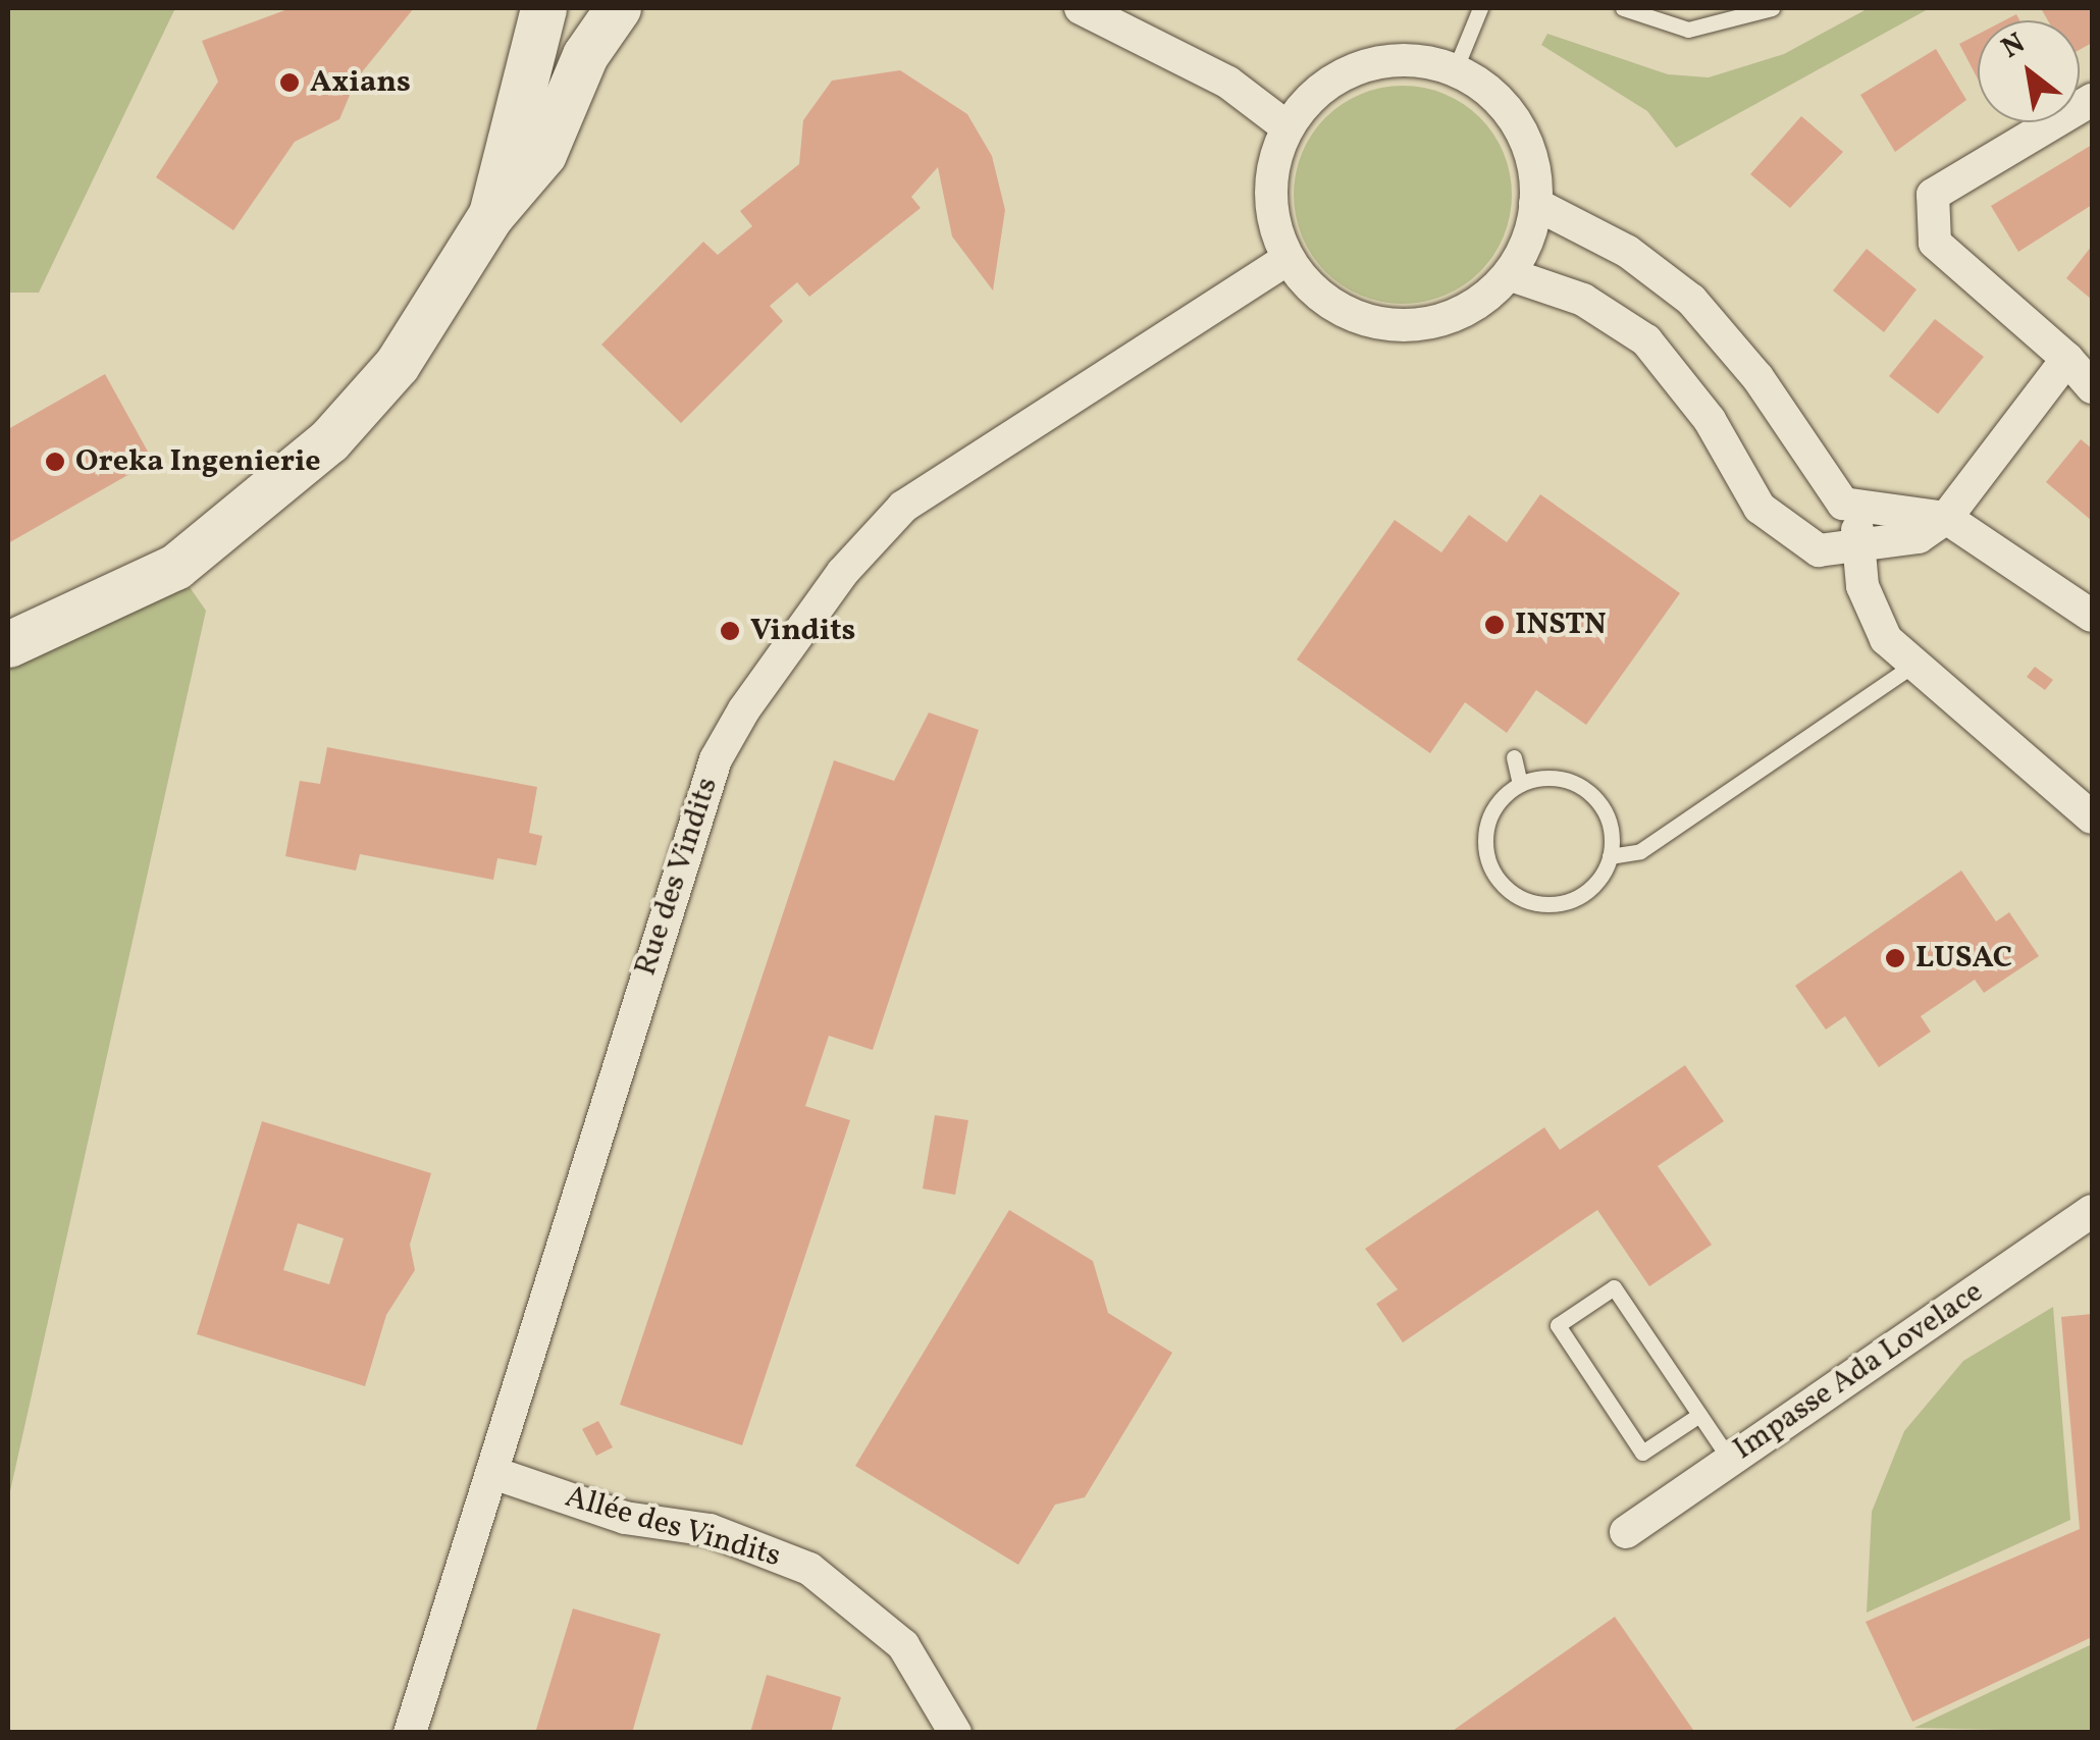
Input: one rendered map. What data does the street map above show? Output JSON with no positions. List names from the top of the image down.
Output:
{
  "streets": {
    "street": ["Rue des Vindits", "Impasse Ada Lovelace", "Allée des Vindits"]
  },
  "crossings": [
    ["Rue des Vindits", "Allée des Vindits"]
  ],
  "places": [
    "Axians",
    "Oreka Ingenierie",
    "INSTN",
    "Vindits",
    "LUSAC"
  ],
  "north": "top left"
}
